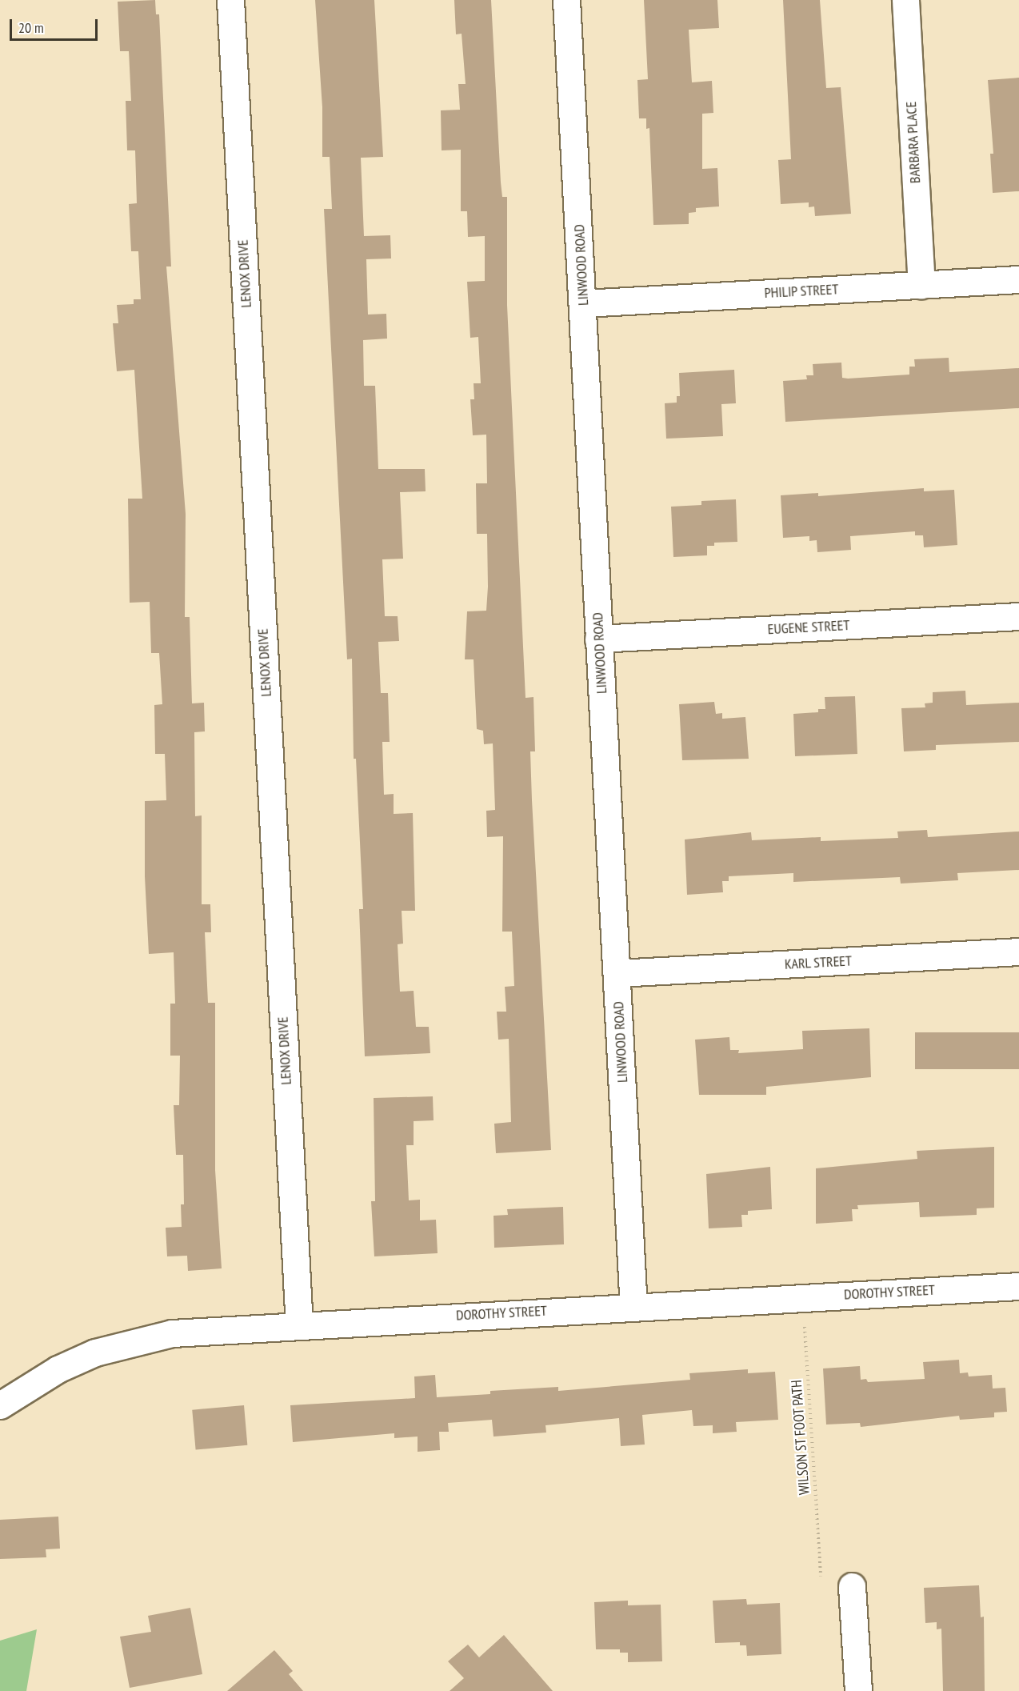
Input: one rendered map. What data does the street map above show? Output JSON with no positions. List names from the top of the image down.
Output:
{
  "streets": {
    "street": [
      "BARBARA PLACE",
      "LINWOOD ROAD",
      "LENOX DRIVE",
      "PHILIP STREET",
      "EUGENE STREET",
      "KARL STREET",
      "DOROTHY STREET"
    ],
    "path": ["WILSON ST FOOT PATH"]
  },
  "crossings": [
    ["BARBARA PLACE", "PHILIP STREET"],
    ["LINWOOD ROAD", "PHILIP STREET"],
    ["LINWOOD ROAD", "EUGENE STREET"],
    ["LINWOOD ROAD", "KARL STREET"],
    ["LINWOOD ROAD", "DOROTHY STREET"],
    ["LENOX DRIVE", "DOROTHY STREET"],
    ["DOROTHY STREET", "WILSON ST FOOT PATH"]
  ],
  "scale_bar": "20 m"
}
